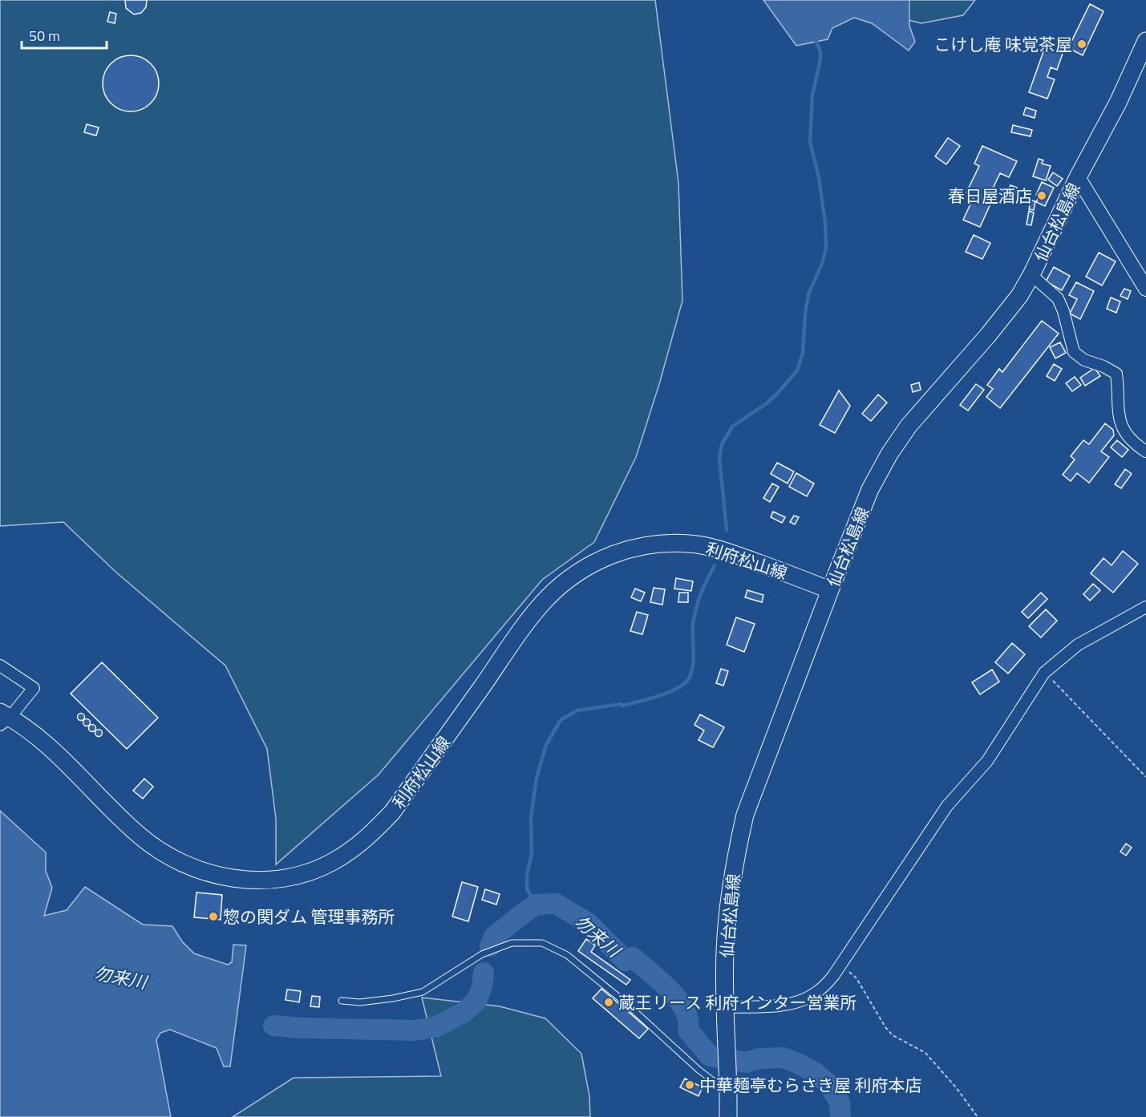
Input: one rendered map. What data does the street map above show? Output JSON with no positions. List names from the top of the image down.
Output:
{
  "streets": {
    "main road": ["仙台松島線", "利府松山線"]
  },
  "crossings": [
    ["仙台松島線", "利府松山線"]
  ],
  "water": ["勿来川"],
  "places": [
    "こけし庵 味覚茶屋",
    "春日屋酒店",
    "惣の関ダム 管理事務所",
    "蔵王リース 利府インター営業所",
    "中華麺亭むらさき屋 利府本店"
  ],
  "scale_bar": "50 m"
}
